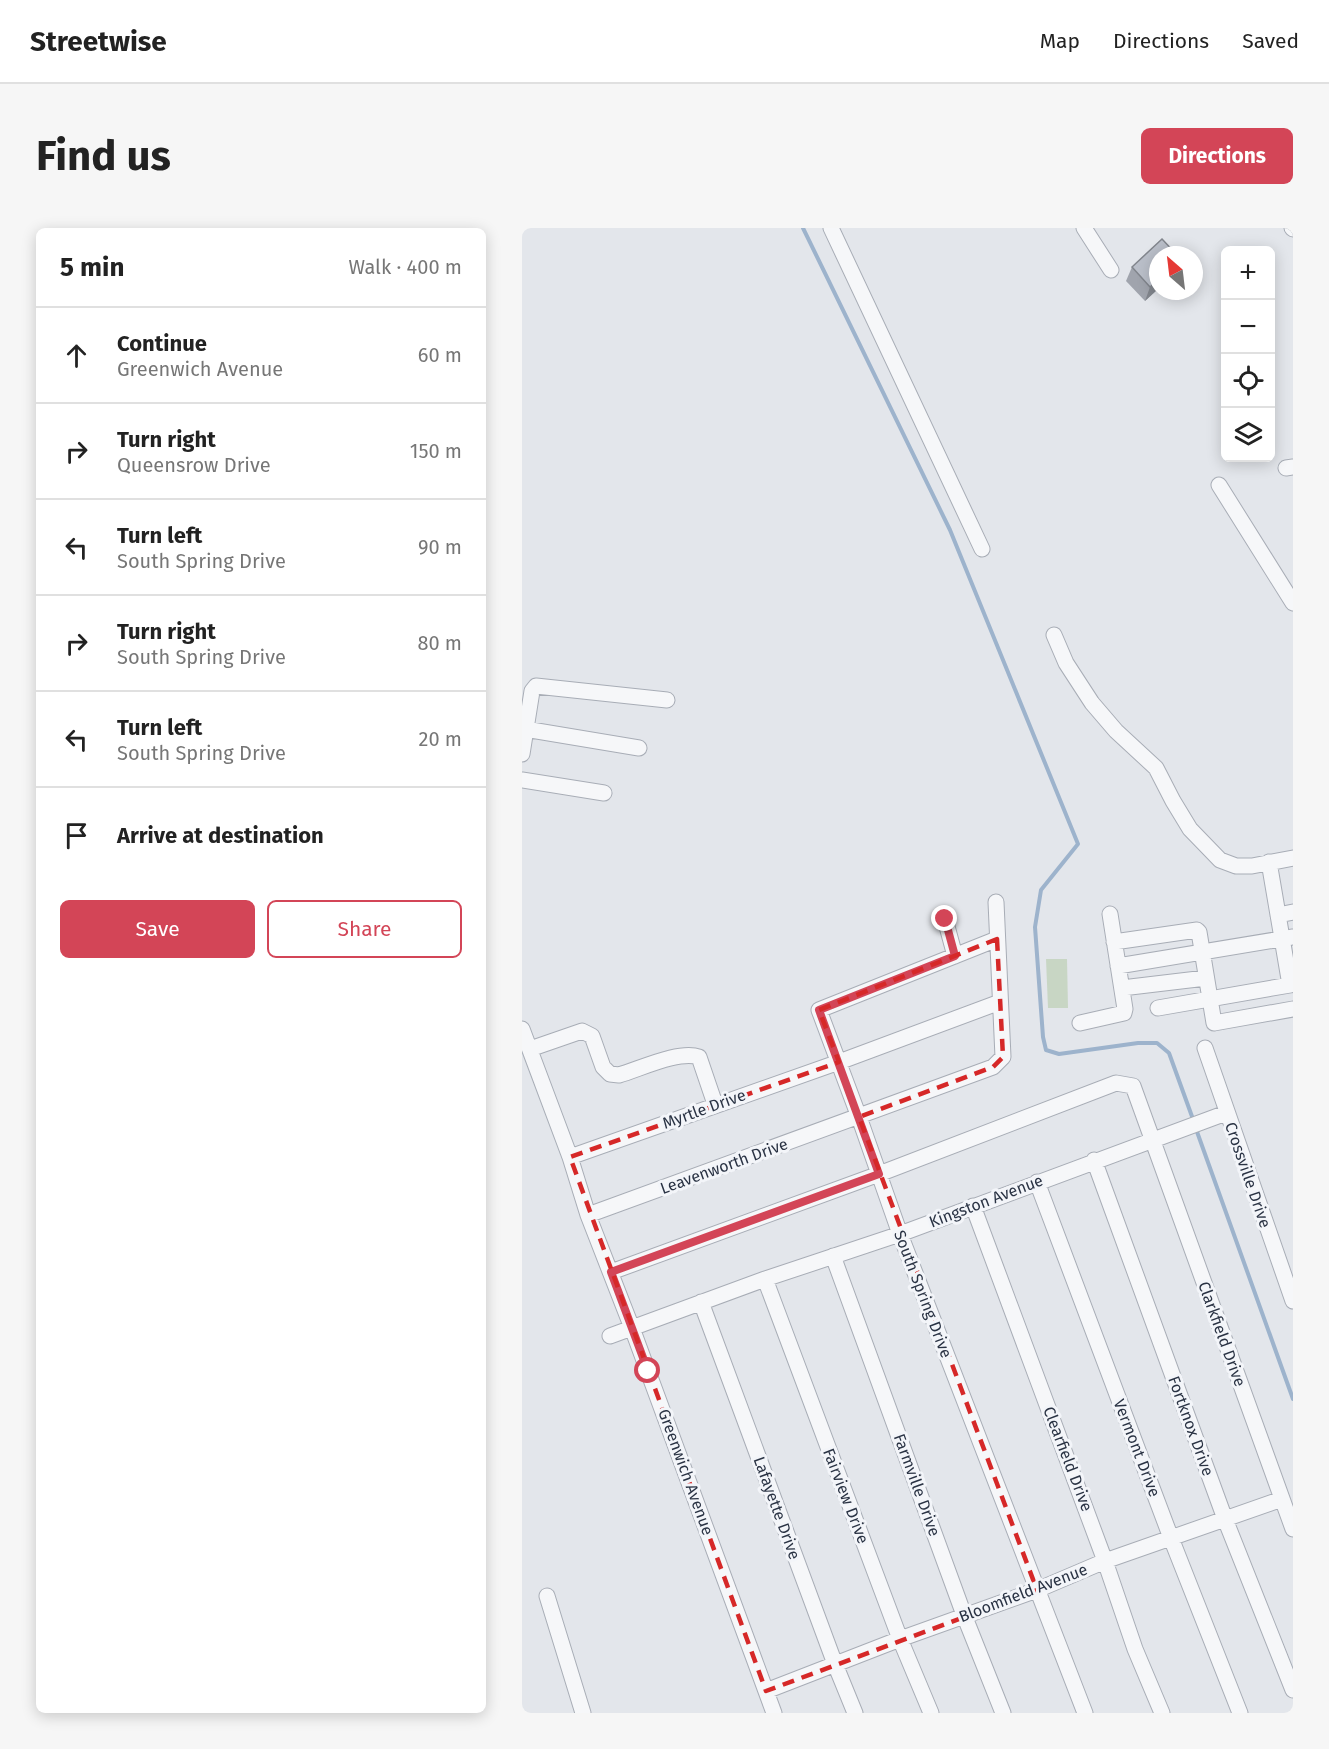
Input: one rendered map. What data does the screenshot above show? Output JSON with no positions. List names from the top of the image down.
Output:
{
  "streets": {
    "street": [
      "Myrtle Drive",
      "Leavenworth Drive",
      "Crossville Drive",
      "Kingston Avenue",
      "South Spring Drive",
      "Clarkfield Drive",
      "Fortknox Drive",
      "Vermont Drive",
      "Clearfield Drive",
      "Greenwich Avenue",
      "Farmville Drive",
      "Fairview Drive",
      "Lafayette Drive",
      "Bloomfield Avenue"
    ]
  },
  "crossings": [
    ["Myrtle Drive", "Leavenworth Drive"],
    ["Myrtle Drive", "South Spring Drive"],
    ["Myrtle Drive", "Greenwich Avenue"],
    ["Leavenworth Drive", "South Spring Drive"],
    ["Leavenworth Drive", "Greenwich Avenue"],
    ["Crossville Drive", "Kingston Avenue"],
    ["Kingston Avenue", "South Spring Drive"],
    ["Kingston Avenue", "Clarkfield Drive"],
    ["Kingston Avenue", "Fortknox Drive"],
    ["Kingston Avenue", "Vermont Drive"],
    ["Kingston Avenue", "Clearfield Drive"],
    ["Kingston Avenue", "Greenwich Avenue"],
    ["Kingston Avenue", "Farmville Drive"],
    ["Kingston Avenue", "Fairview Drive"],
    ["Kingston Avenue", "Lafayette Drive"],
    ["South Spring Drive", "Clarkfield Drive"],
    ["South Spring Drive", "Bloomfield Avenue"],
    ["Clarkfield Drive", "Bloomfield Avenue"],
    ["Fortknox Drive", "Bloomfield Avenue"],
    ["Vermont Drive", "Bloomfield Avenue"],
    ["Clearfield Drive", "Bloomfield Avenue"],
    ["Greenwich Avenue", "Bloomfield Avenue"],
    ["Farmville Drive", "Bloomfield Avenue"],
    ["Fairview Drive", "Bloomfield Avenue"],
    ["Lafayette Drive", "Bloomfield Avenue"]
  ],
  "north": "top left",
  "page": {
    "header": "Streetwise",
    "nav": ["Map", "Directions", "Saved"],
    "buttons": [
      "Directions",
      ["Save", "Share"]
    ],
    "title": "Find us",
    "heading": ["5 min", "Walk · 400 m"],
    "map_buttons": ["+", "−"],
    "list": [
      ["Continue", "Greenwich Avenue", "60 m"],
      ["Turn right", "Queensrow Drive", "150 m"],
      ["Turn left", "South Spring Drive", "90 m"],
      ["Turn right", "South Spring Drive", "80 m"],
      ["Turn left", "South Spring Drive", "20 m"],
      "Arrive at destination"
    ]
  }
}
